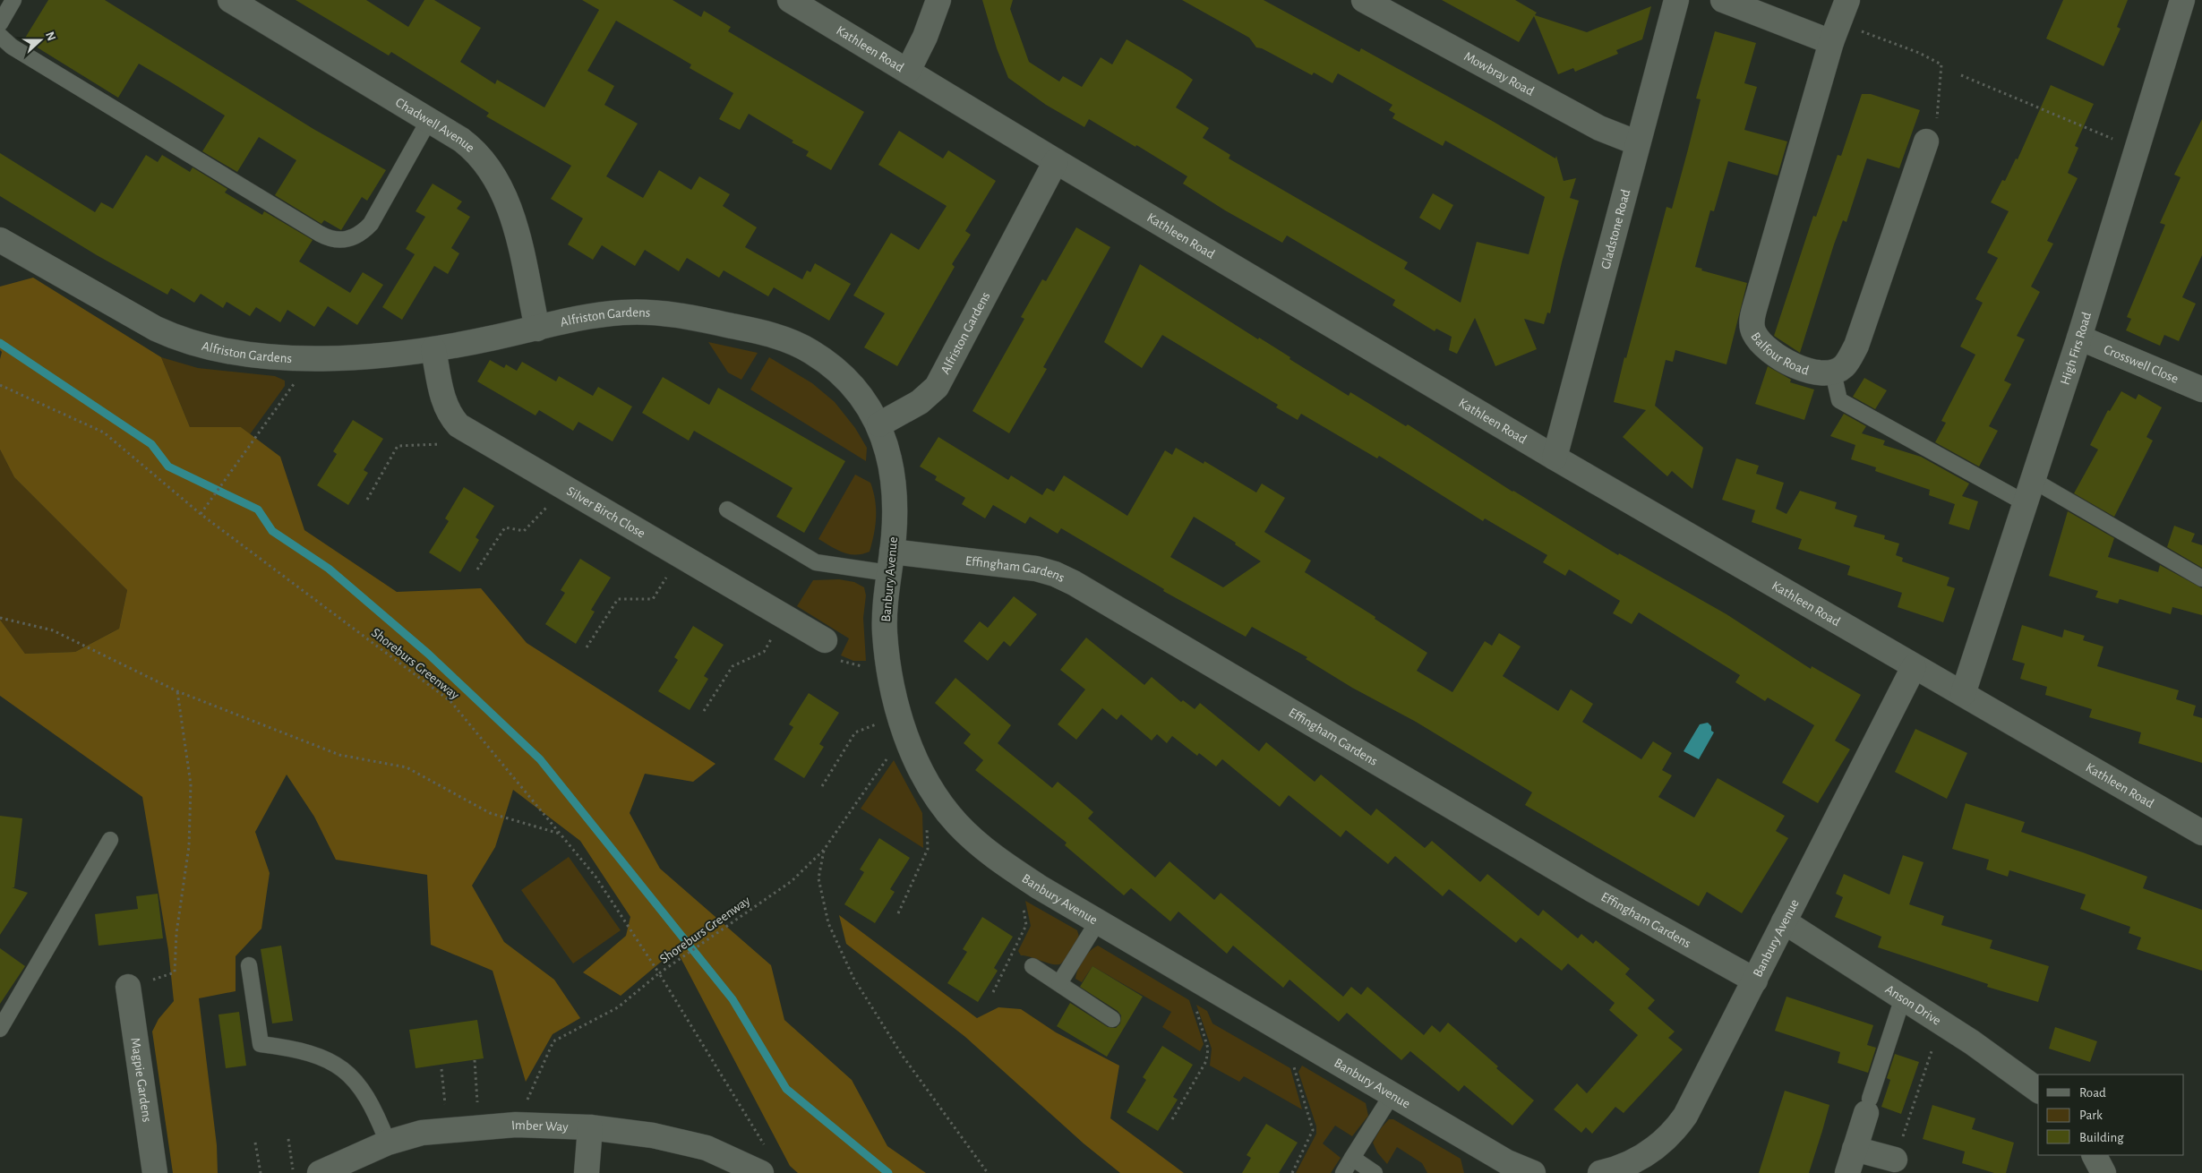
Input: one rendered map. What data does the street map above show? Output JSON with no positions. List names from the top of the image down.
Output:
{
  "streets": {
    "street": [
      "Kathleen Road",
      "Mowbray Road",
      "Chadwell Avenue",
      "Gladstone Road",
      "Alfriston Gardens",
      "High Firs Road",
      "Balfour Road",
      "Crosswell Close",
      "Silver Birch Close",
      "Effingham Gardens",
      "Banbury Avenue",
      "Anson Drive",
      "Magpie Gardens",
      "Imber Way"
    ],
    "path": ["Shoreburs Greenway"]
  },
  "crossings": [
    ["Kathleen Road", "Gladstone Road"],
    ["Kathleen Road", "Alfriston Gardens"],
    ["Kathleen Road", "High Firs Road"],
    ["Kathleen Road", "Banbury Avenue"],
    ["Mowbray Road", "Gladstone Road"],
    ["Chadwell Avenue", "Alfriston Gardens"],
    ["Alfriston Gardens", "Silver Birch Close"],
    ["Alfriston Gardens", "Banbury Avenue"],
    ["High Firs Road", "Crosswell Close"],
    ["Effingham Gardens", "Banbury Avenue"],
    ["Banbury Avenue", "Anson Drive"]
  ],
  "legend": ["Road", "Park", "Building"],
  "north": "right"
}
